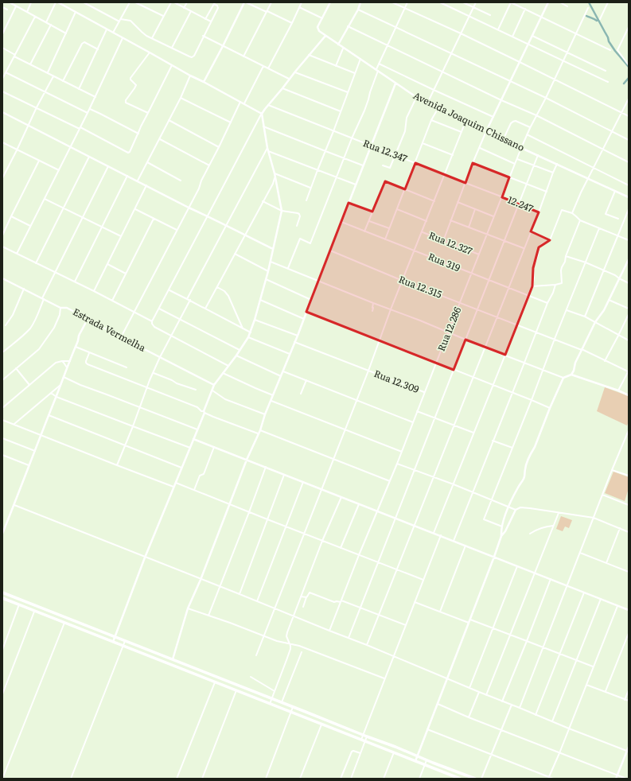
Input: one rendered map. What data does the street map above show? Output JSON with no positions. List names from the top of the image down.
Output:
{
  "streets": {
    "street": [
      "Avenida Joaquim Chissano",
      "Rua 12.347",
      "12.247",
      "Rua 12.327",
      "Rua 319",
      "Rua 12.315",
      "Rua 12.286",
      "Estrada Vermelha",
      "Rua 12.309"
    ]
  },
  "crossings": [
    ["Avenida Joaquim Chissano", "Rua 12.286"],
    ["Rua 12.347", "12.247"],
    ["Rua 12.347", "Rua 12.286"],
    ["12.247", "Rua 12.286"],
    ["Rua 12.327", "Rua 12.286"],
    ["Rua 319", "Rua 12.286"],
    ["Rua 12.315", "Rua 12.286"],
    ["Rua 12.286", "Rua 12.309"]
  ]
}
